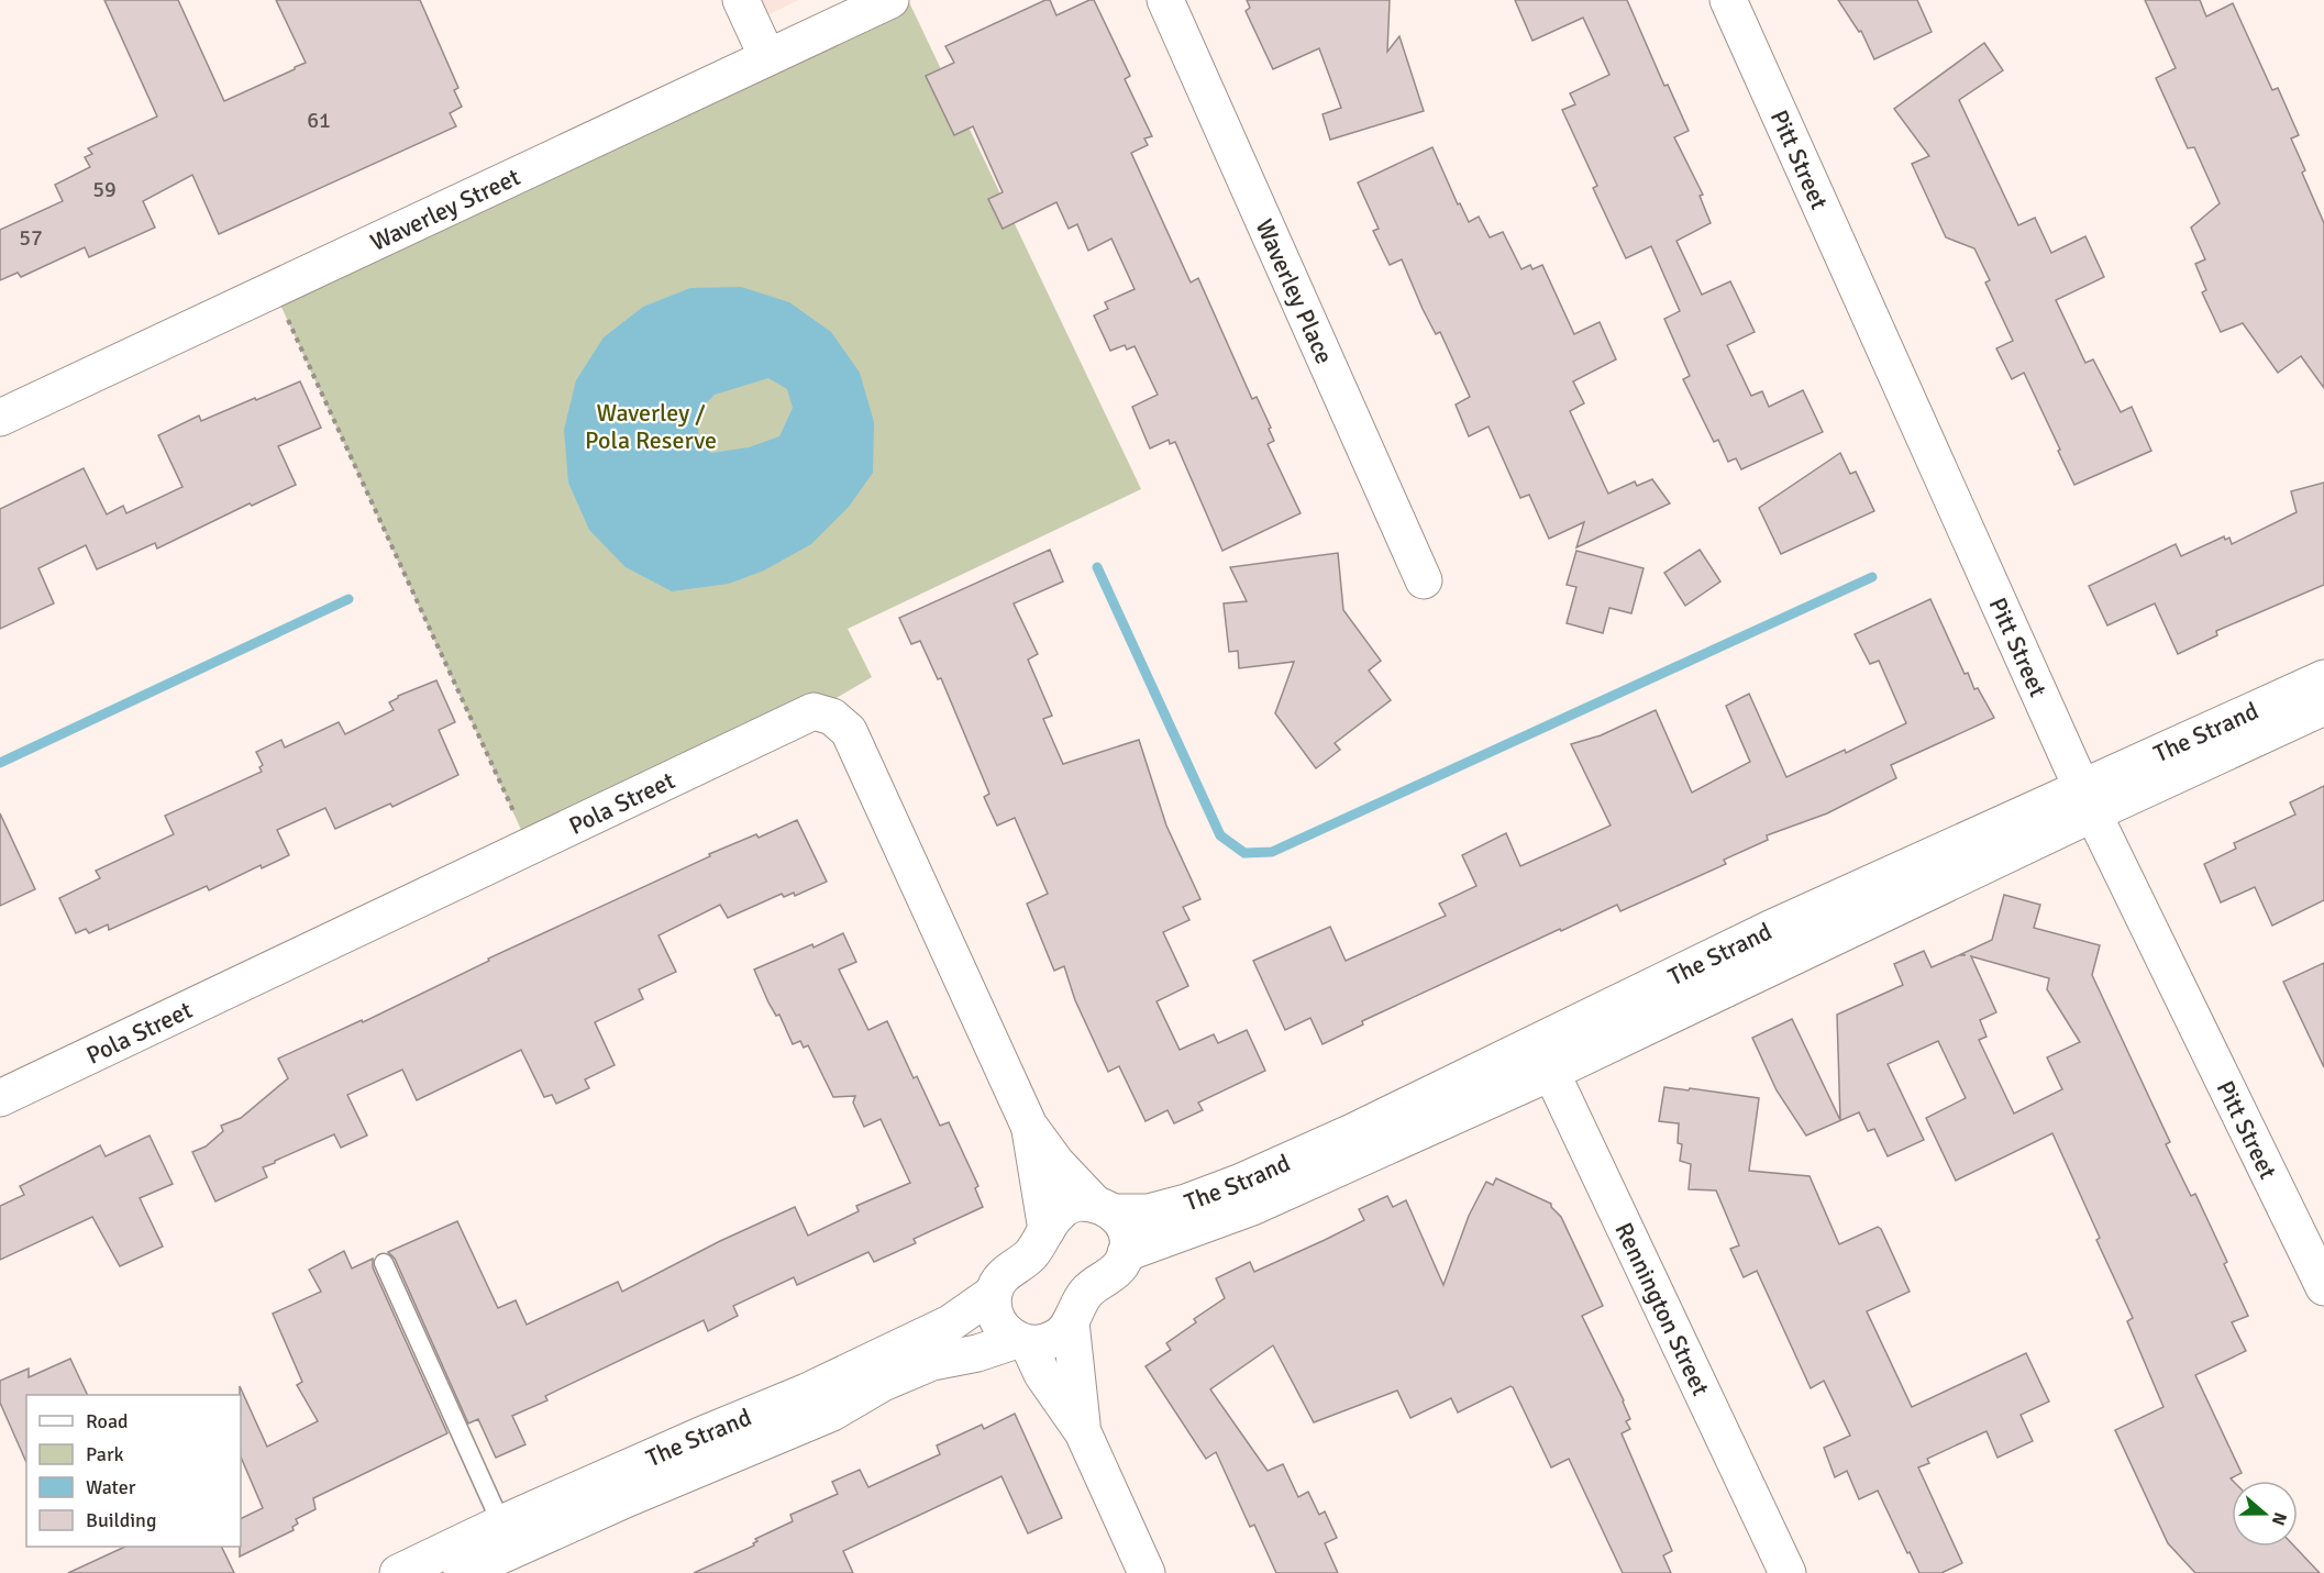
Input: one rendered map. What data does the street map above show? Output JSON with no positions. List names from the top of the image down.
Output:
{
  "streets": {
    "street": [
      "Pitt Street",
      "Waverley Street",
      "Waverley Place",
      "The Strand",
      "Pola Street",
      "Rennington Street"
    ]
  },
  "crossings": [
    ["Pitt Street", "The Strand"],
    ["The Strand", "Pola Street"],
    ["The Strand", "Rennington Street"]
  ],
  "parks": ["Waverley / Pola Reserve"],
  "house_numbers": ["61", "59", "57"],
  "legend": [
    "Road",
    "Park",
    "Water",
    "Building"
  ],
  "north": "right"
}
